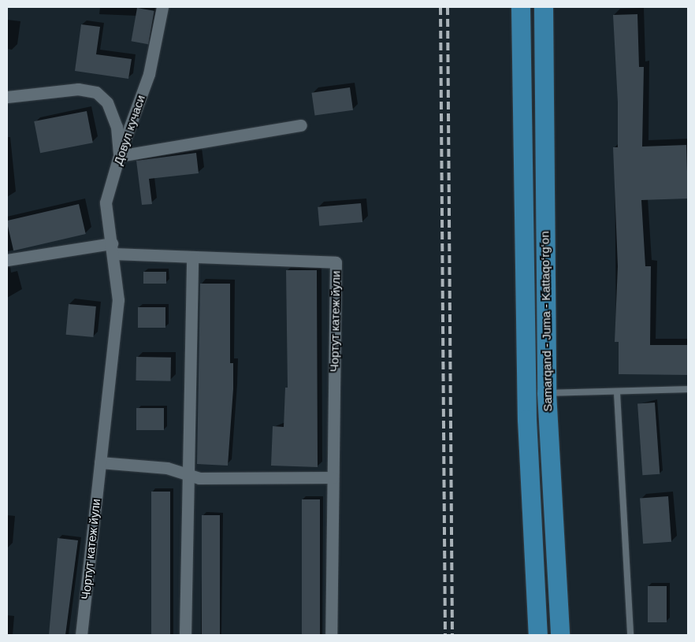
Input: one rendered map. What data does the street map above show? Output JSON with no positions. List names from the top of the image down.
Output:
{
  "streets": {
    "main road": ["Samarqand - Juma - Kattaqo‘rg‘on"],
    "street": ["Довул кучаси", "Чортут катеж йули"]
  },
  "crossings": [
    ["Довул кучаси", "Чортут катеж йули"]
  ]
}
